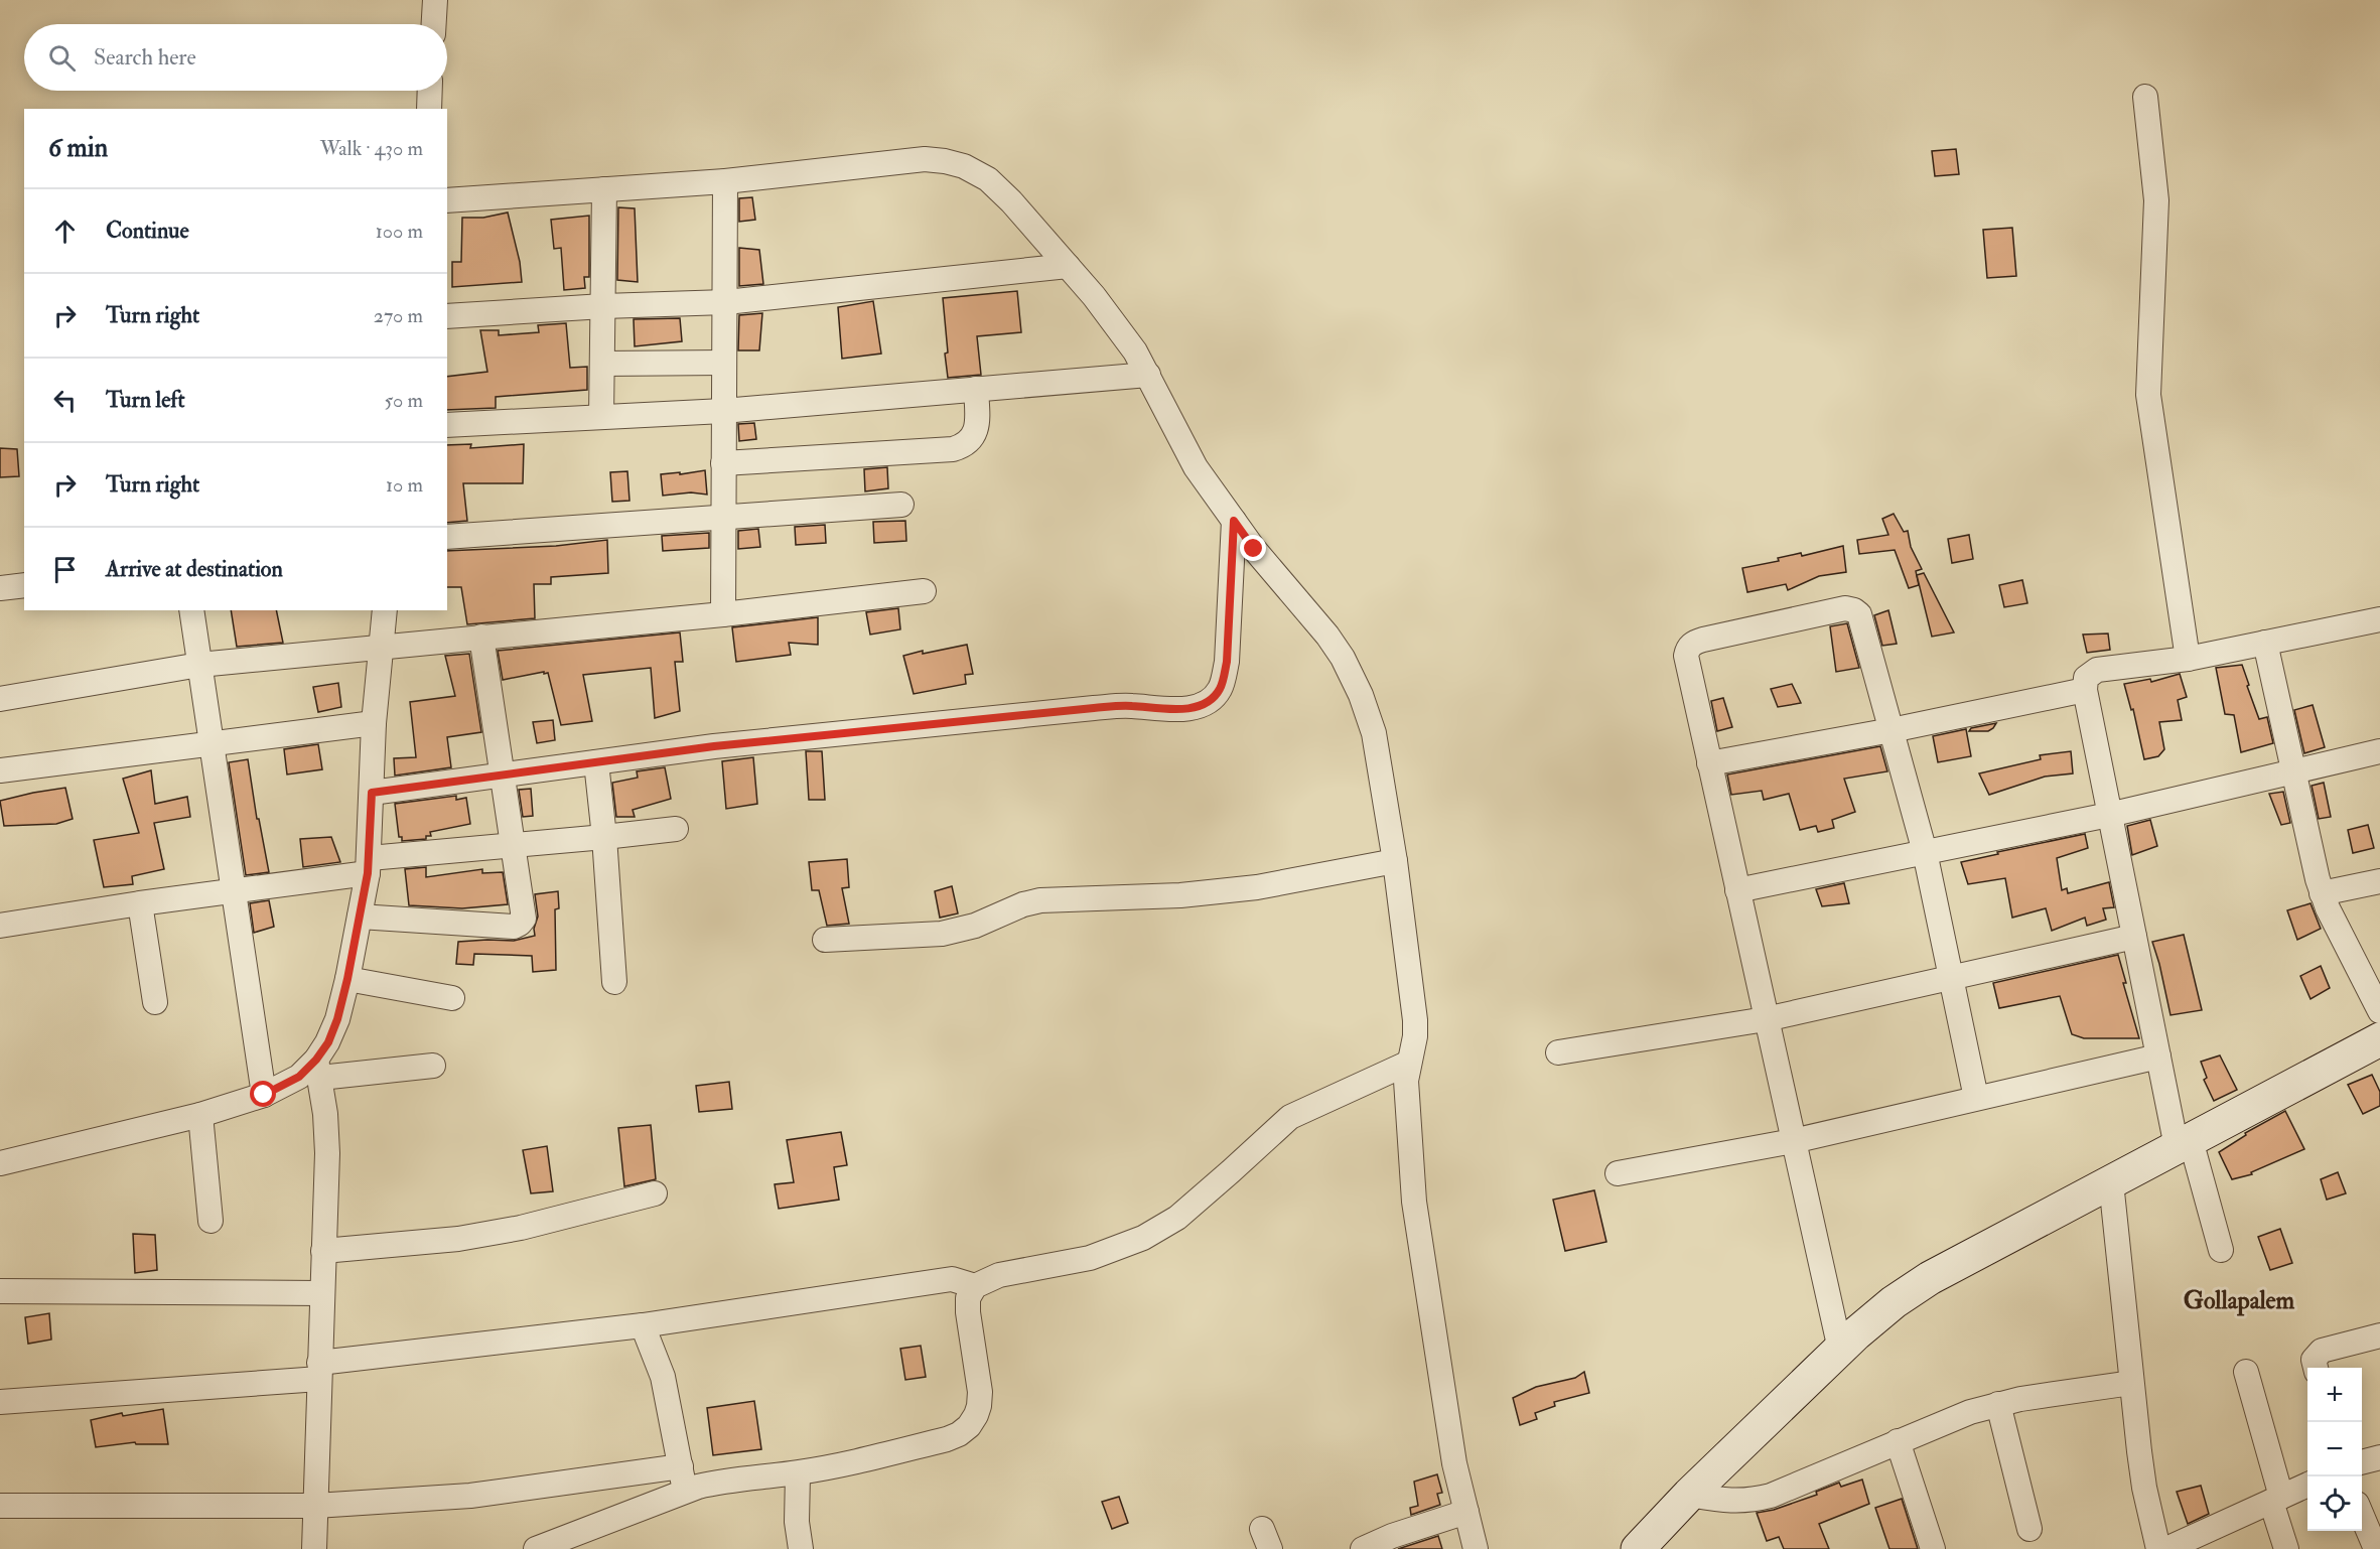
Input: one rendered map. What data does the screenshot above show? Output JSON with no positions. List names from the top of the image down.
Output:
{
  "districts": ["Gollapalem"],
  "page": {
    "search": "Search here",
    "heading": ["6 min", "Walk · 430 m"],
    "list": [
      ["Continue", "100 m"],
      ["Turn right", "270 m"],
      ["Turn left", "50 m"],
      ["Turn right", "10 m"],
      "Arrive at destination"
    ],
    "map_buttons": ["+", "−"]
  }
}
